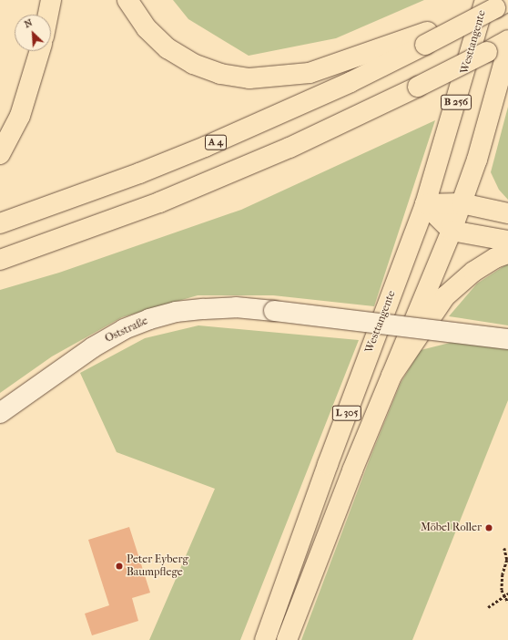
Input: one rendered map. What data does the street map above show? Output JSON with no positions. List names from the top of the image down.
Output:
{
  "streets": {
    "main road": [
      "Westtangente",
      "B 256",
      "A 4",
      "L 305"
    ],
    "street": ["Oststraße"]
  },
  "crossings": [
    ["Westtangente", "A 4"]
  ],
  "places": ["Möbel Roller", "Peter Eyberg Baumpflege"],
  "north": "top left"
}
